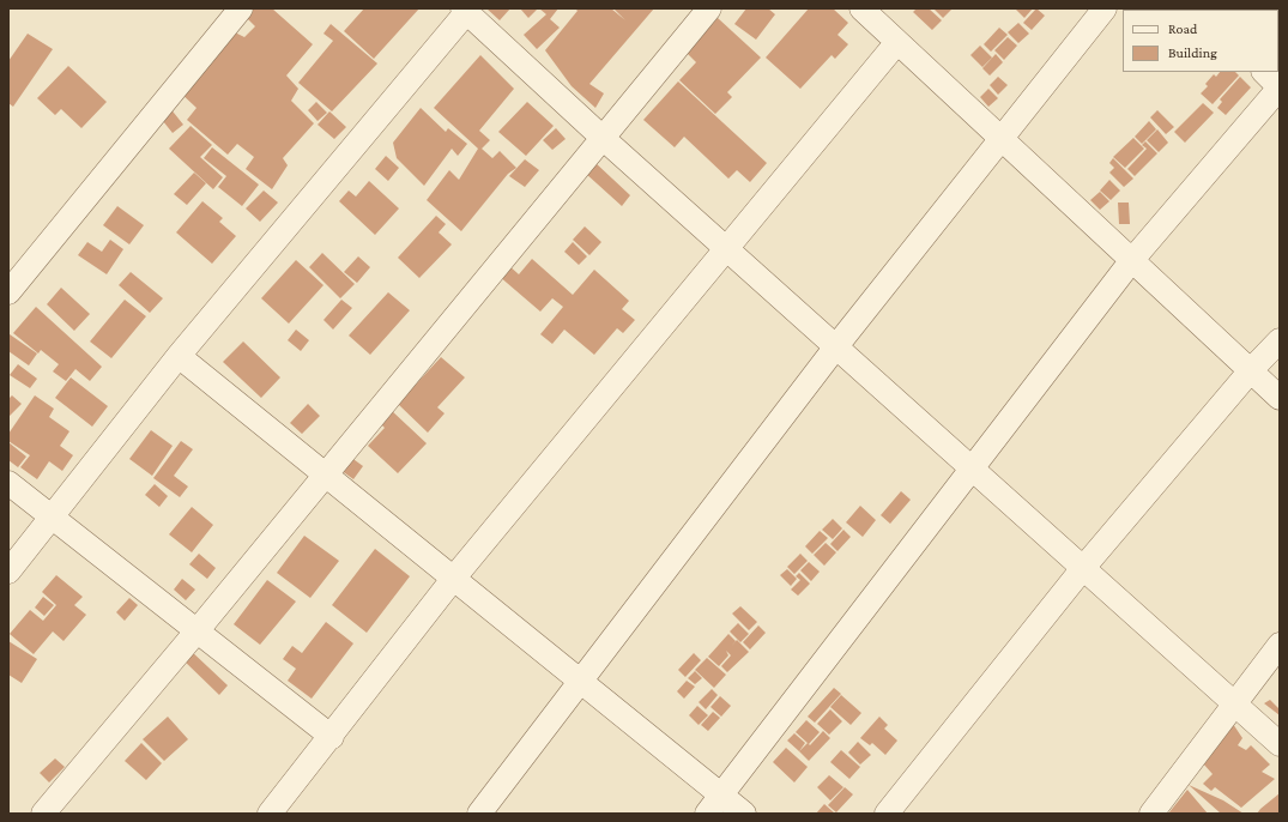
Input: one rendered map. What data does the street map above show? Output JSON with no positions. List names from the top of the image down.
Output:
{
  "legend": ["Road", "Building"]
}
